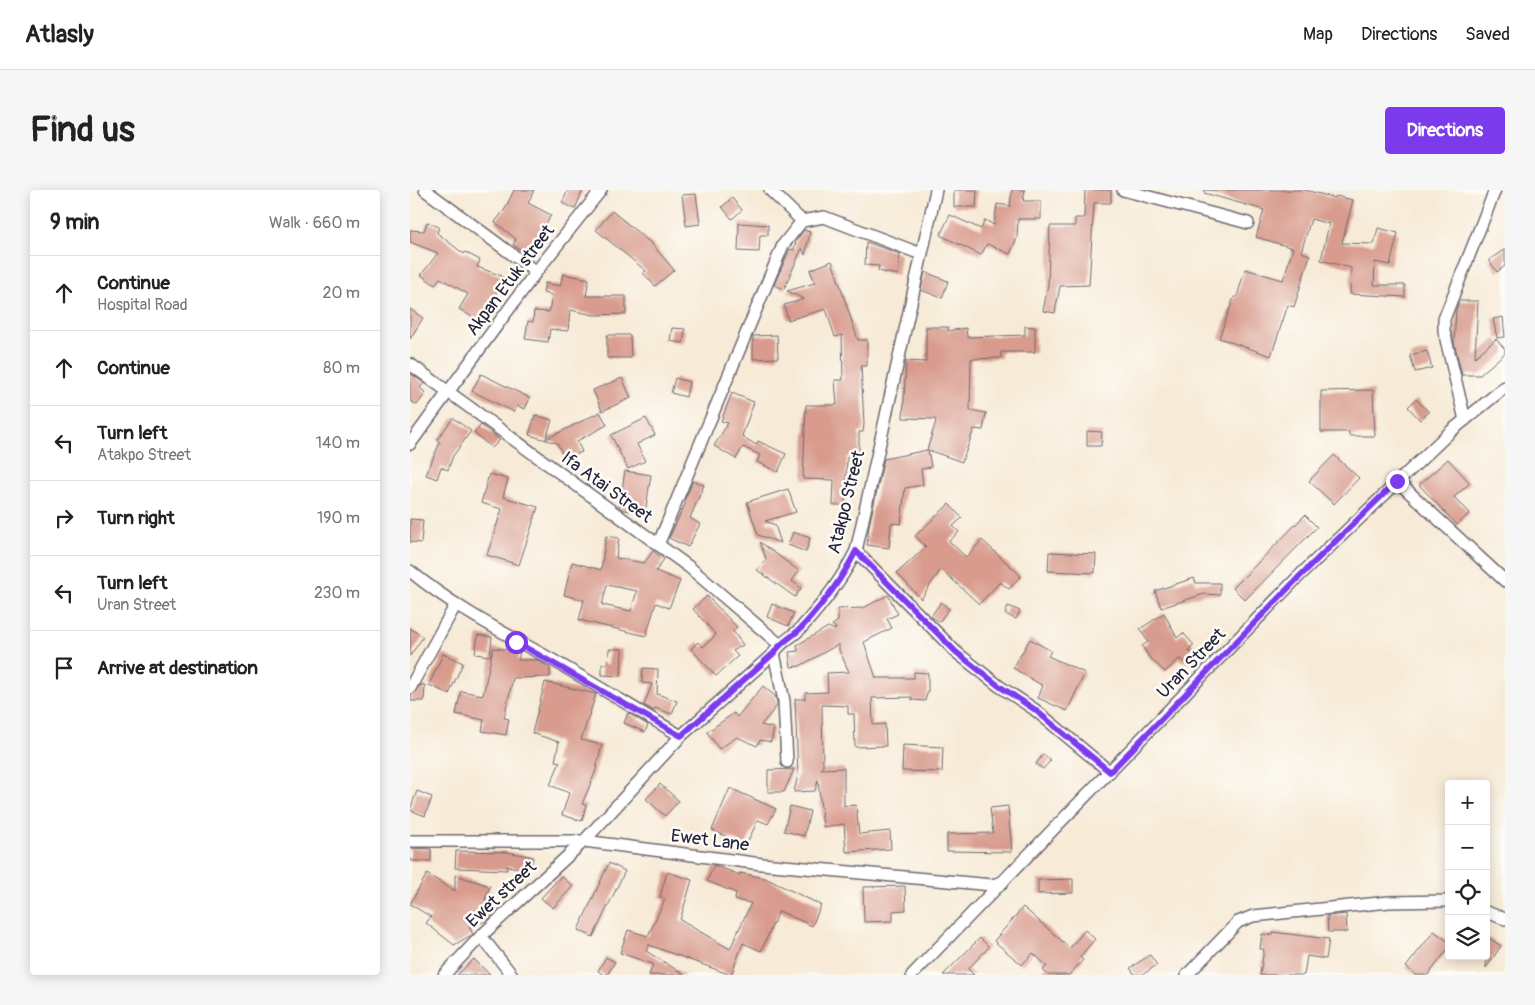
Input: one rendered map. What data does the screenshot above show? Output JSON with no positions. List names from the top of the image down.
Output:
{
  "streets": {
    "street": [
      "Akpan Etuk street",
      "Ifa Atai Street",
      "Atakpo Street",
      "Uran Street",
      "Ewet Lane",
      "Ewet street"
    ]
  },
  "crossings": [
    ["Akpan Etuk street", "Ifa Atai Street"],
    ["Ifa Atai Street", "Atakpo Street"],
    ["Atakpo Street", "Ewet Lane"],
    ["Atakpo Street", "Ewet street"],
    ["Uran Street", "Ewet Lane"],
    ["Ewet Lane", "Ewet street"]
  ],
  "page": {
    "header": "Atlasly",
    "nav": ["Map", "Directions", "Saved"],
    "buttons": "Directions",
    "title": "Find us",
    "heading": ["9 min", "Walk · 660 m"],
    "list": [
      ["Continue", "Hospital Road", "20 m"],
      ["Continue", "80 m"],
      ["Turn left", "Atakpo Street", "140 m"],
      ["Turn right", "190 m"],
      ["Turn left", "Uran Street", "230 m"],
      "Arrive at destination"
    ],
    "map_buttons": ["+", "−"]
  }
}
